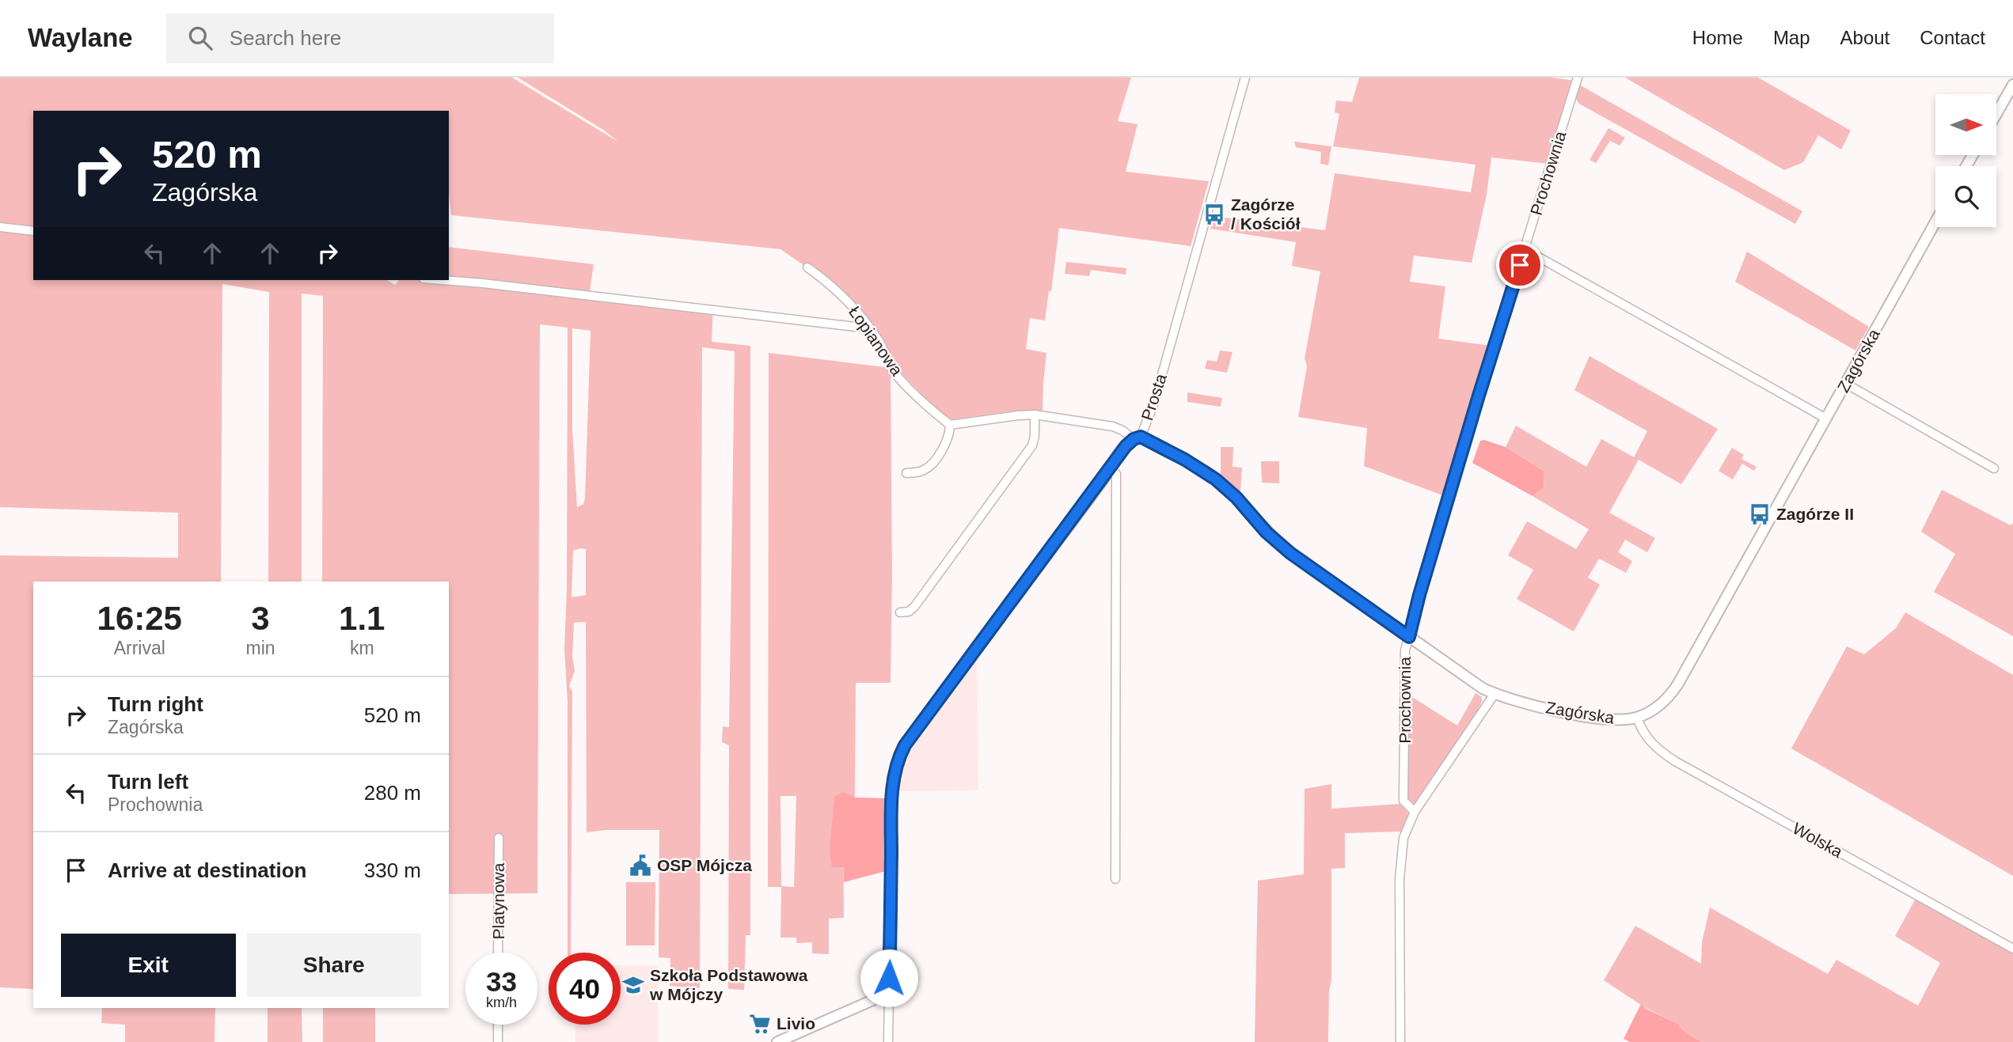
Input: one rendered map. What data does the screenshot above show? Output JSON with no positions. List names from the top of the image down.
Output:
{
  "streets": {
    "street": [
      "Prochownia",
      "Łopianowa",
      "Zagórska",
      "Prosta",
      "Wolska",
      "Platynowa"
    ]
  },
  "crossings": [
    ["Prochownia", "Zagórska"],
    ["Zagórska", "Prosta"],
    ["Zagórska", "Wolska"]
  ],
  "places": {
    "bus stop": ["Zagórze / Kościół", "Zagórze II"],
    "public building": ["OSP Mójcza"],
    "school or university": ["Szkoła Podstawowa w Mójczy"],
    "supermarket": ["Livio"]
  },
  "north": "right",
  "page": {
    "header": "Waylane",
    "search": "Search here",
    "nav": [
      "Home",
      "Map",
      "About",
      "Contact"
    ],
    "turn": ["520 m", "Zagórska"],
    "eta": [
      "16:25",
      "Arrival",
      "3",
      "min",
      "1.1",
      "km"
    ],
    "list": [
      {
        "name": "Turn right",
        "note": "Zagórska",
        "value": "520 m"
      },
      {
        "name": "Turn left",
        "note": "Prochownia",
        "value": "280 m"
      },
      {
        "name": "Arrive at destination",
        "value": "330 m"
      }
    ],
    "buttons": ["Exit", "Share"],
    "speed": "33 km/h",
    "limit": "40"
  }
}
